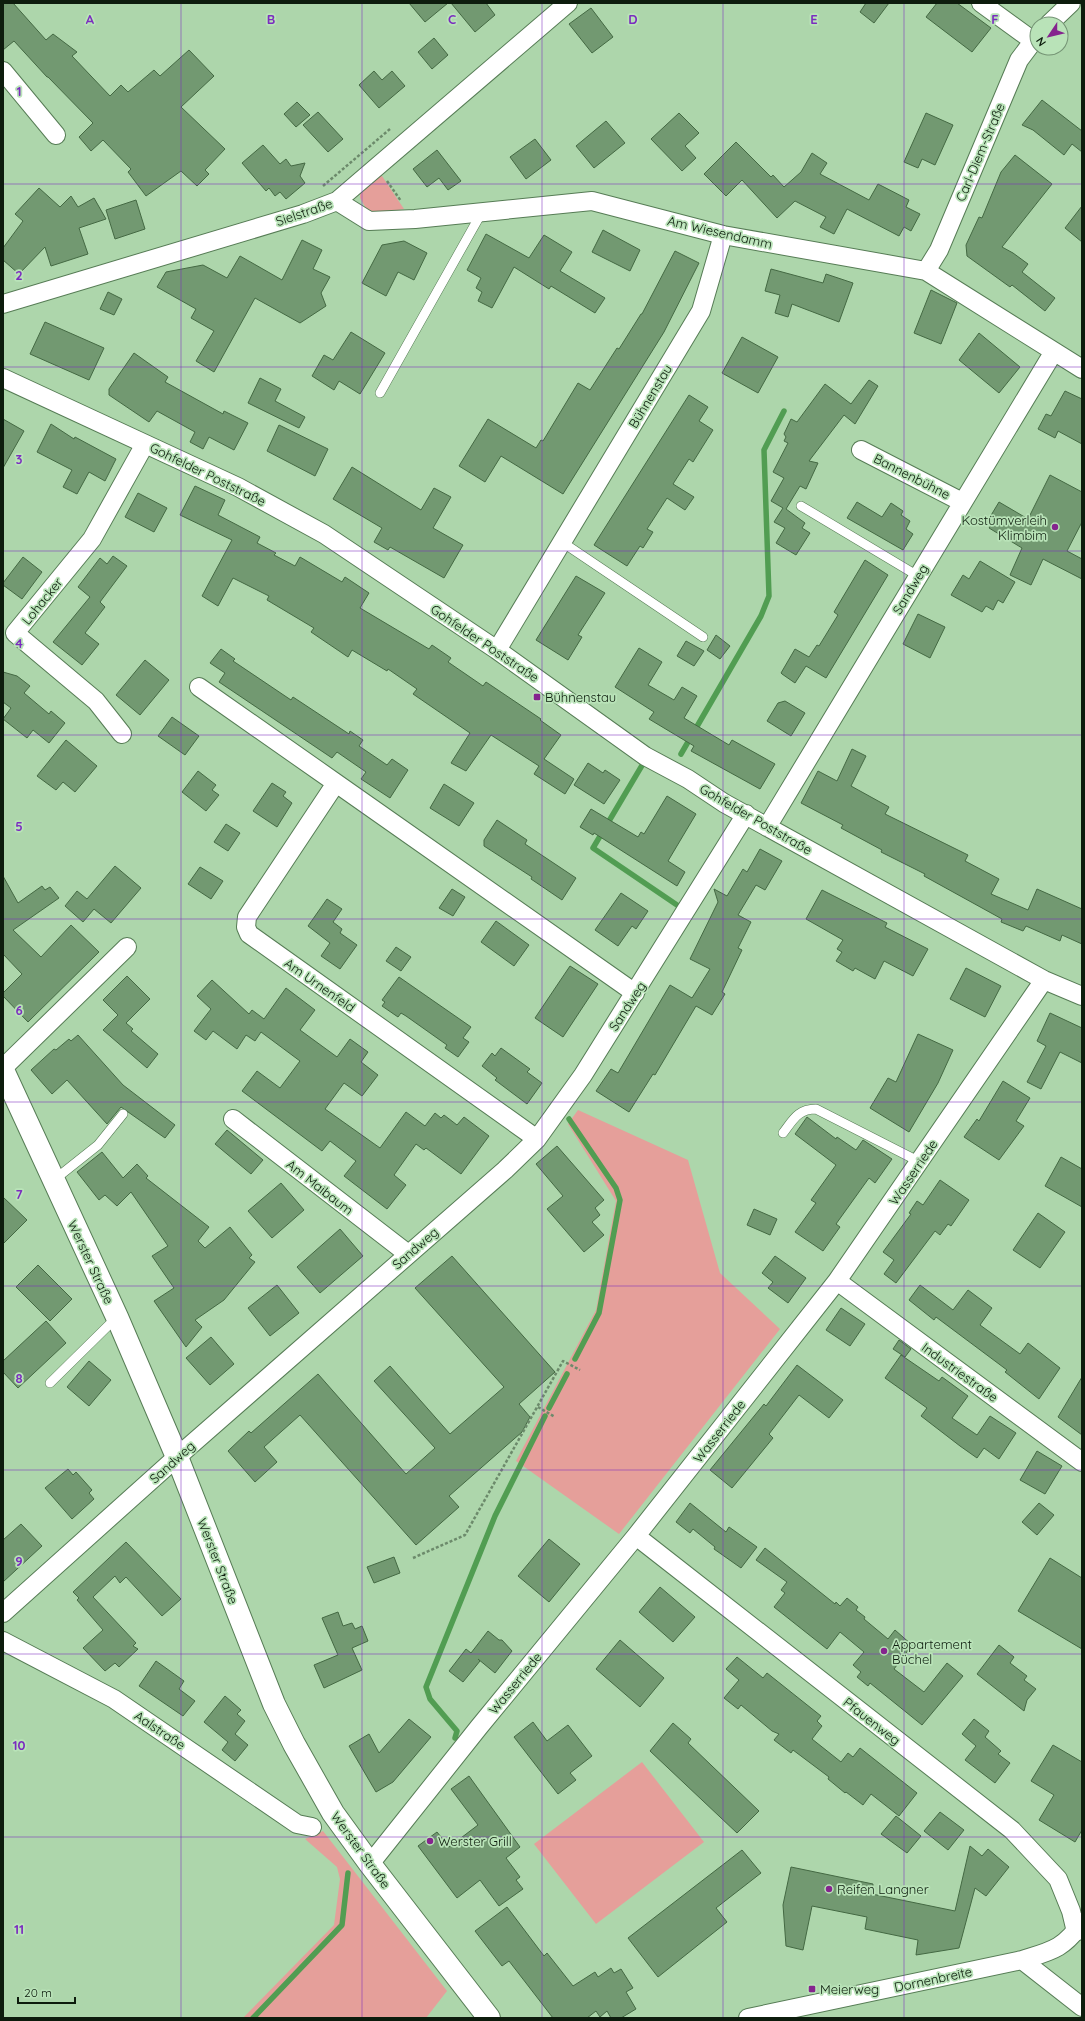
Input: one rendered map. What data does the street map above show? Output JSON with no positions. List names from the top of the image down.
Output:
{
  "streets": {
    "main road": ["Werster Straße"],
    "street": [
      "Carl-Diem-Straße",
      "Sielstraße",
      "Am Wiesendamm",
      "Bühnenstau",
      "Gohfelder Poststraße",
      "Bannenbühne",
      "Sandweg",
      "Lohacker",
      "Am Urnenfeld",
      "Wasserriede",
      "Am Maibaum",
      "Industriestraße",
      "Pfauenweg",
      "Aalstraße",
      "Dornenbreite"
    ]
  },
  "crossings": [
    ["Carl-Diem-Straße", "Am Wiesendamm"],
    ["Sielstraße", "Am Wiesendamm"],
    ["Am Wiesendamm", "Bühnenstau"],
    ["Am Wiesendamm", "Sandweg"],
    ["Bühnenstau", "Gohfelder Poststraße"],
    ["Gohfelder Poststraße", "Sandweg"],
    ["Gohfelder Poststraße", "Lohacker"],
    ["Gohfelder Poststraße", "Wasserriede"],
    ["Bannenbühne", "Sandweg"],
    ["Sandweg", "Am Urnenfeld"],
    ["Sandweg", "Am Maibaum"],
    ["Sandweg", "Werster Straße"],
    ["Wasserriede", "Werster Straße"],
    ["Wasserriede", "Industriestraße"],
    ["Wasserriede", "Pfauenweg"],
    ["Pfauenweg", "Dornenbreite"]
  ],
  "places": {
    "other": [
      "Kostümverleih Klimbim",
      "Appartement Büchel",
      "Werster Grill",
      "Reifen Langner"
    ],
    "transit": ["Bühnenstau", "Meierweg"]
  },
  "scale_bar": "20 m",
  "north": "bottom left",
  "grid": {
    "columns": [
      "A",
      "B",
      "C",
      "D",
      "E",
      "F"
    ],
    "rows": [
      "1",
      "2",
      "3",
      "4",
      "5",
      "6",
      "7",
      "8",
      "9",
      "10",
      "11"
    ]
  }
}
